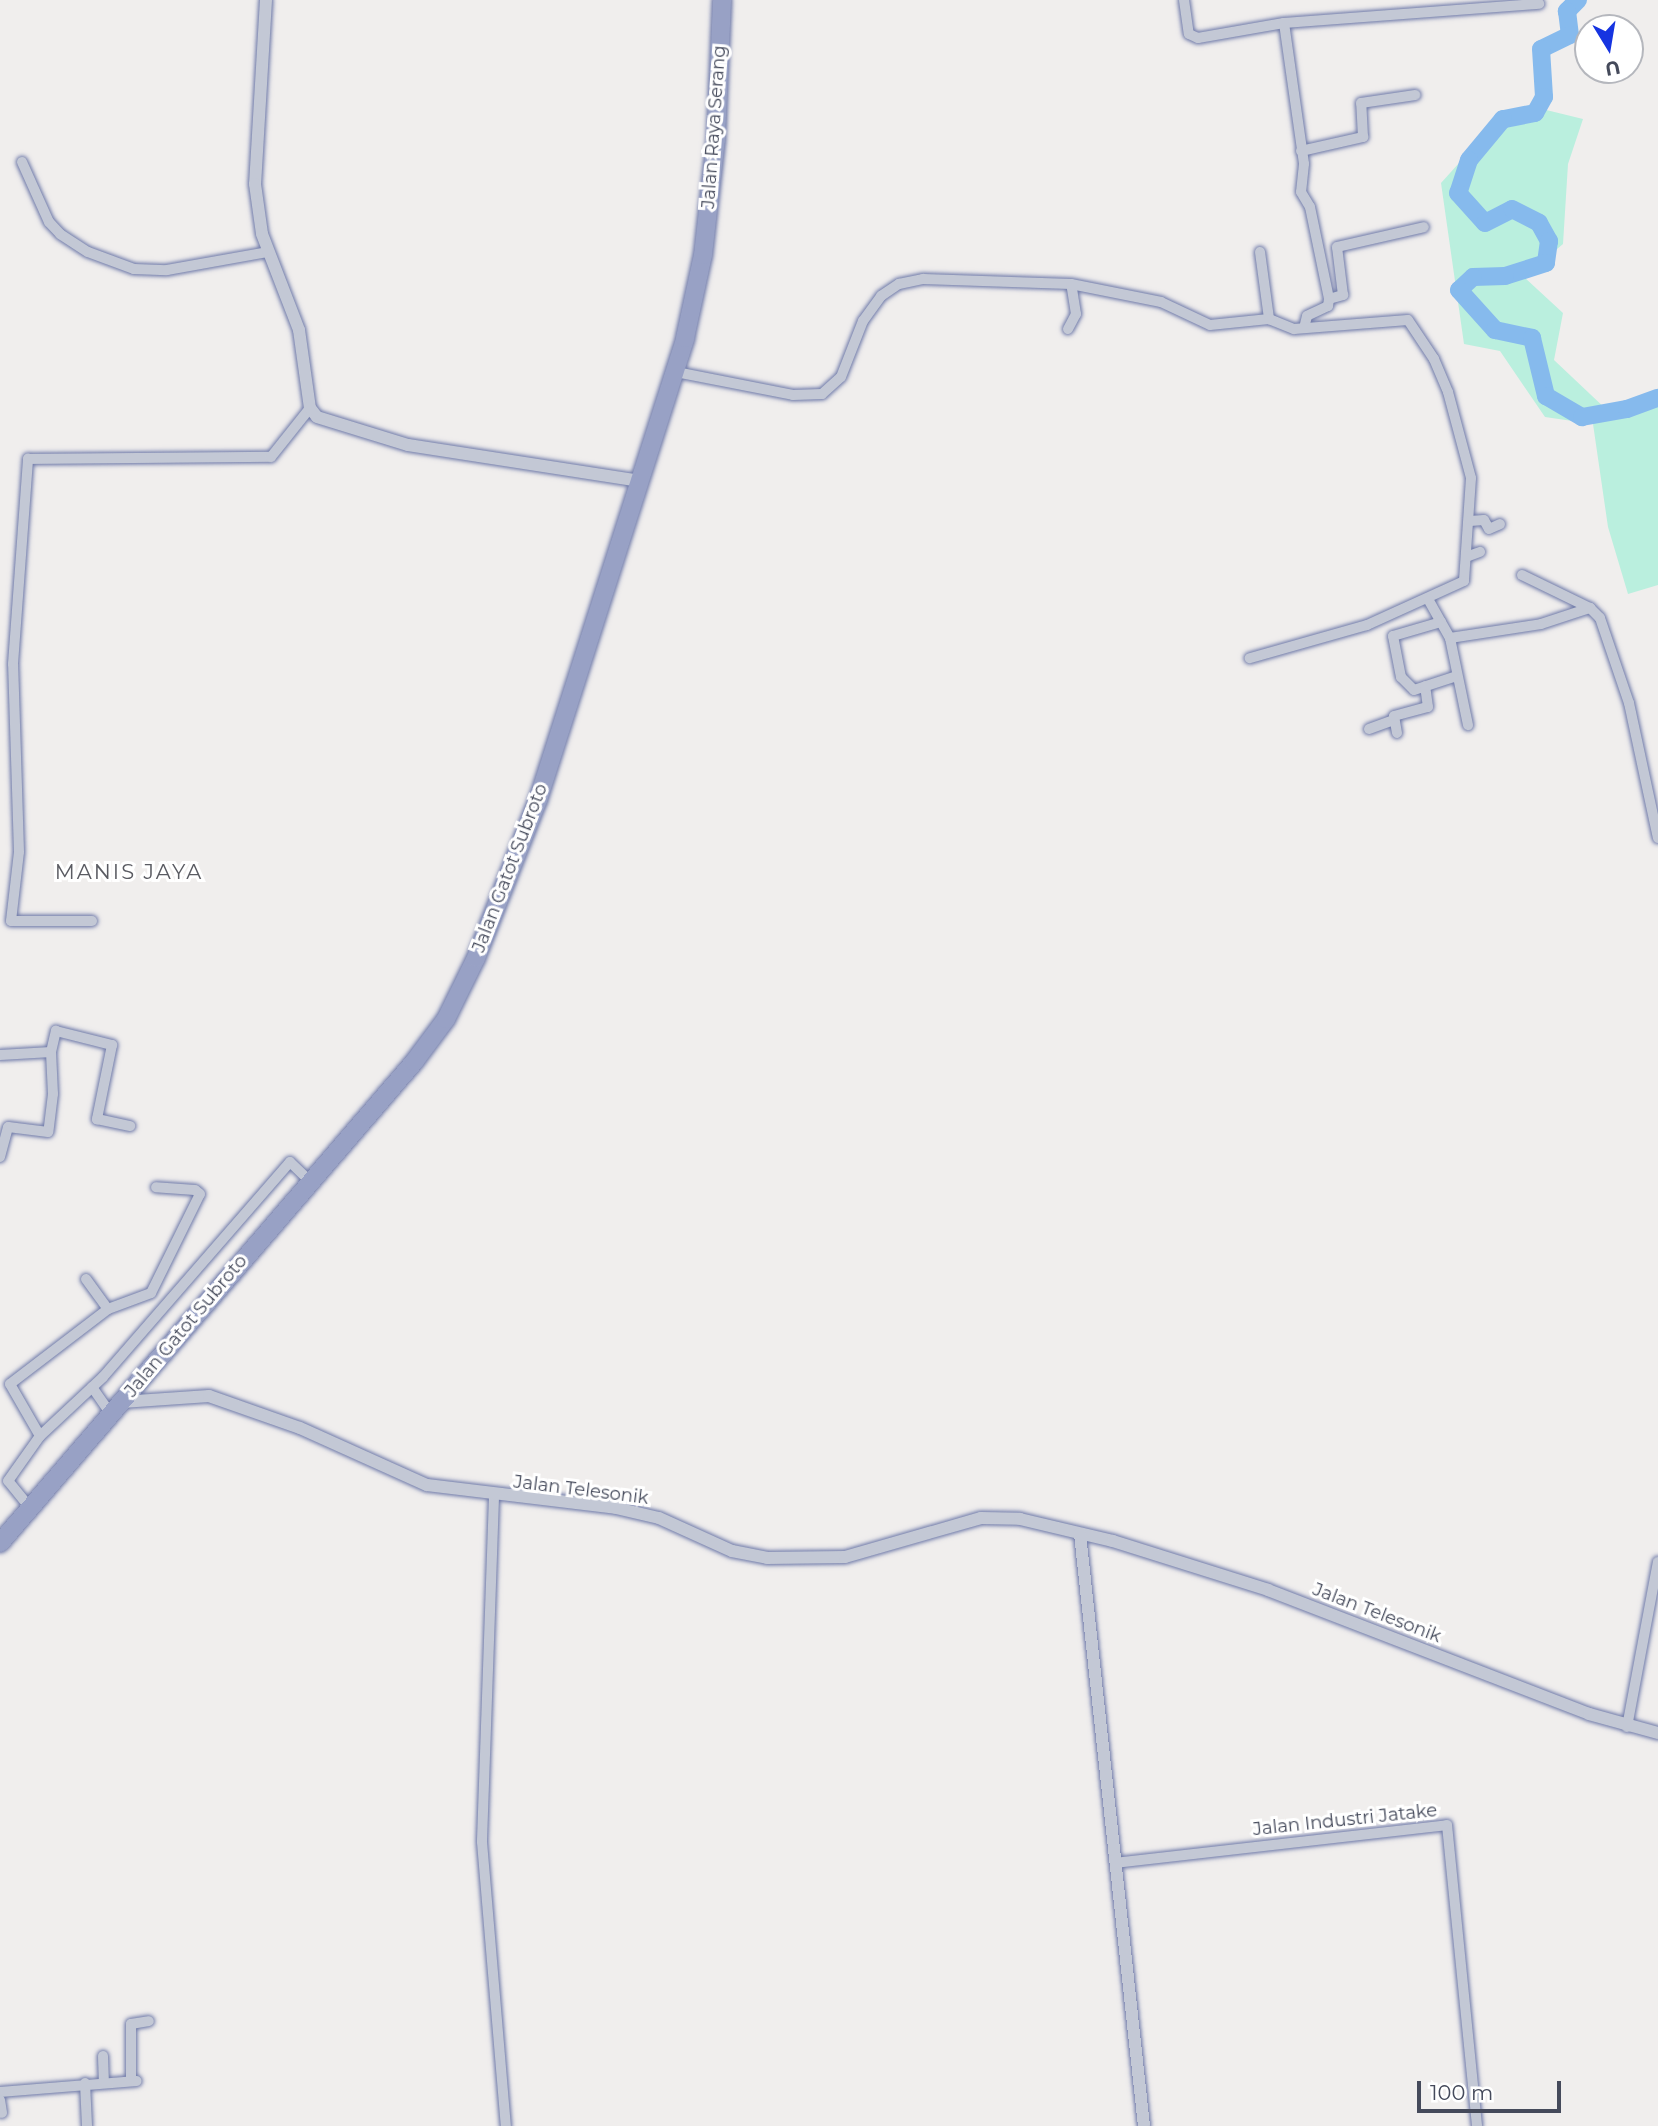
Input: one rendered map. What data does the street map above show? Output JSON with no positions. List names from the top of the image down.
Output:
{
  "streets": {
    "highway": ["Jalan Raya Serang", "Jalan Gatot Subroto"],
    "street": ["Jalan Telesonik", "Jalan Industri Jatake"]
  },
  "crossings": [
    ["Jalan Raya Serang", "Jalan Gatot Subroto"],
    ["Jalan Gatot Subroto", "Jalan Telesonik"]
  ],
  "districts": ["MANIS JAYA"],
  "scale_bar": "100 m",
  "north": "bottom"
}
